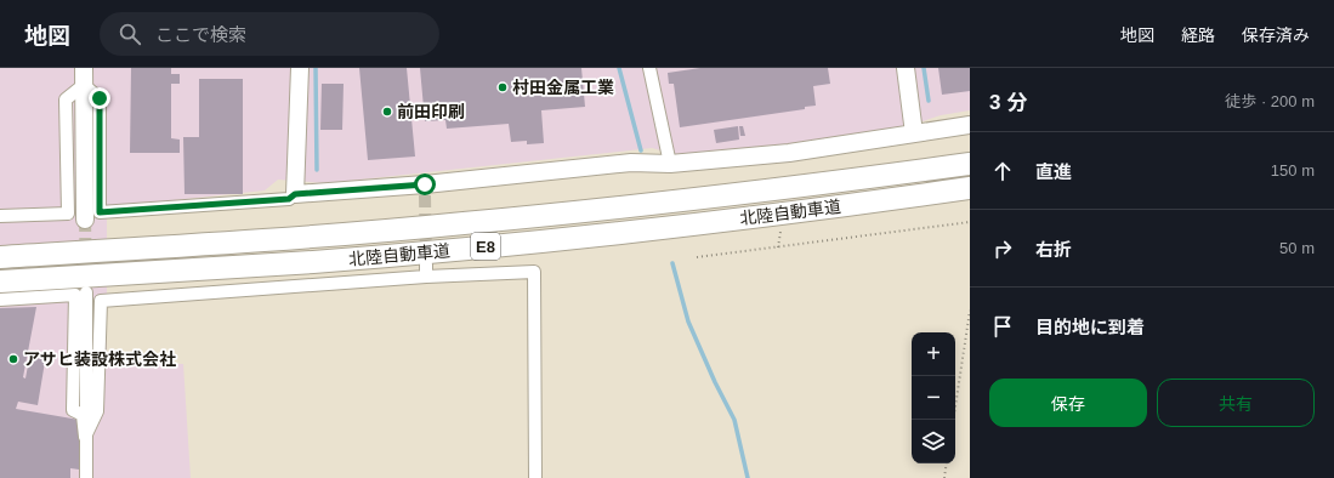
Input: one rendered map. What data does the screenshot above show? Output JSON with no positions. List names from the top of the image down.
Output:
{
  "streets": {
    "highway": ["北陸自動車道", "E8"]
  },
  "places": ["村田金属工業", "前田印刷", "アサヒ装設株式会社"],
  "page": {
    "header": "地図",
    "search": "ここで検索",
    "nav": ["地図", "経路", "保存済み"],
    "heading": ["3 分", "徒歩 · 200 m"],
    "list": [
      ["直進", "150 m"],
      ["右折", "50 m"],
      "目的地に到着"
    ],
    "map_buttons": ["+", "−"],
    "buttons": ["保存", "共有"]
  }
}
